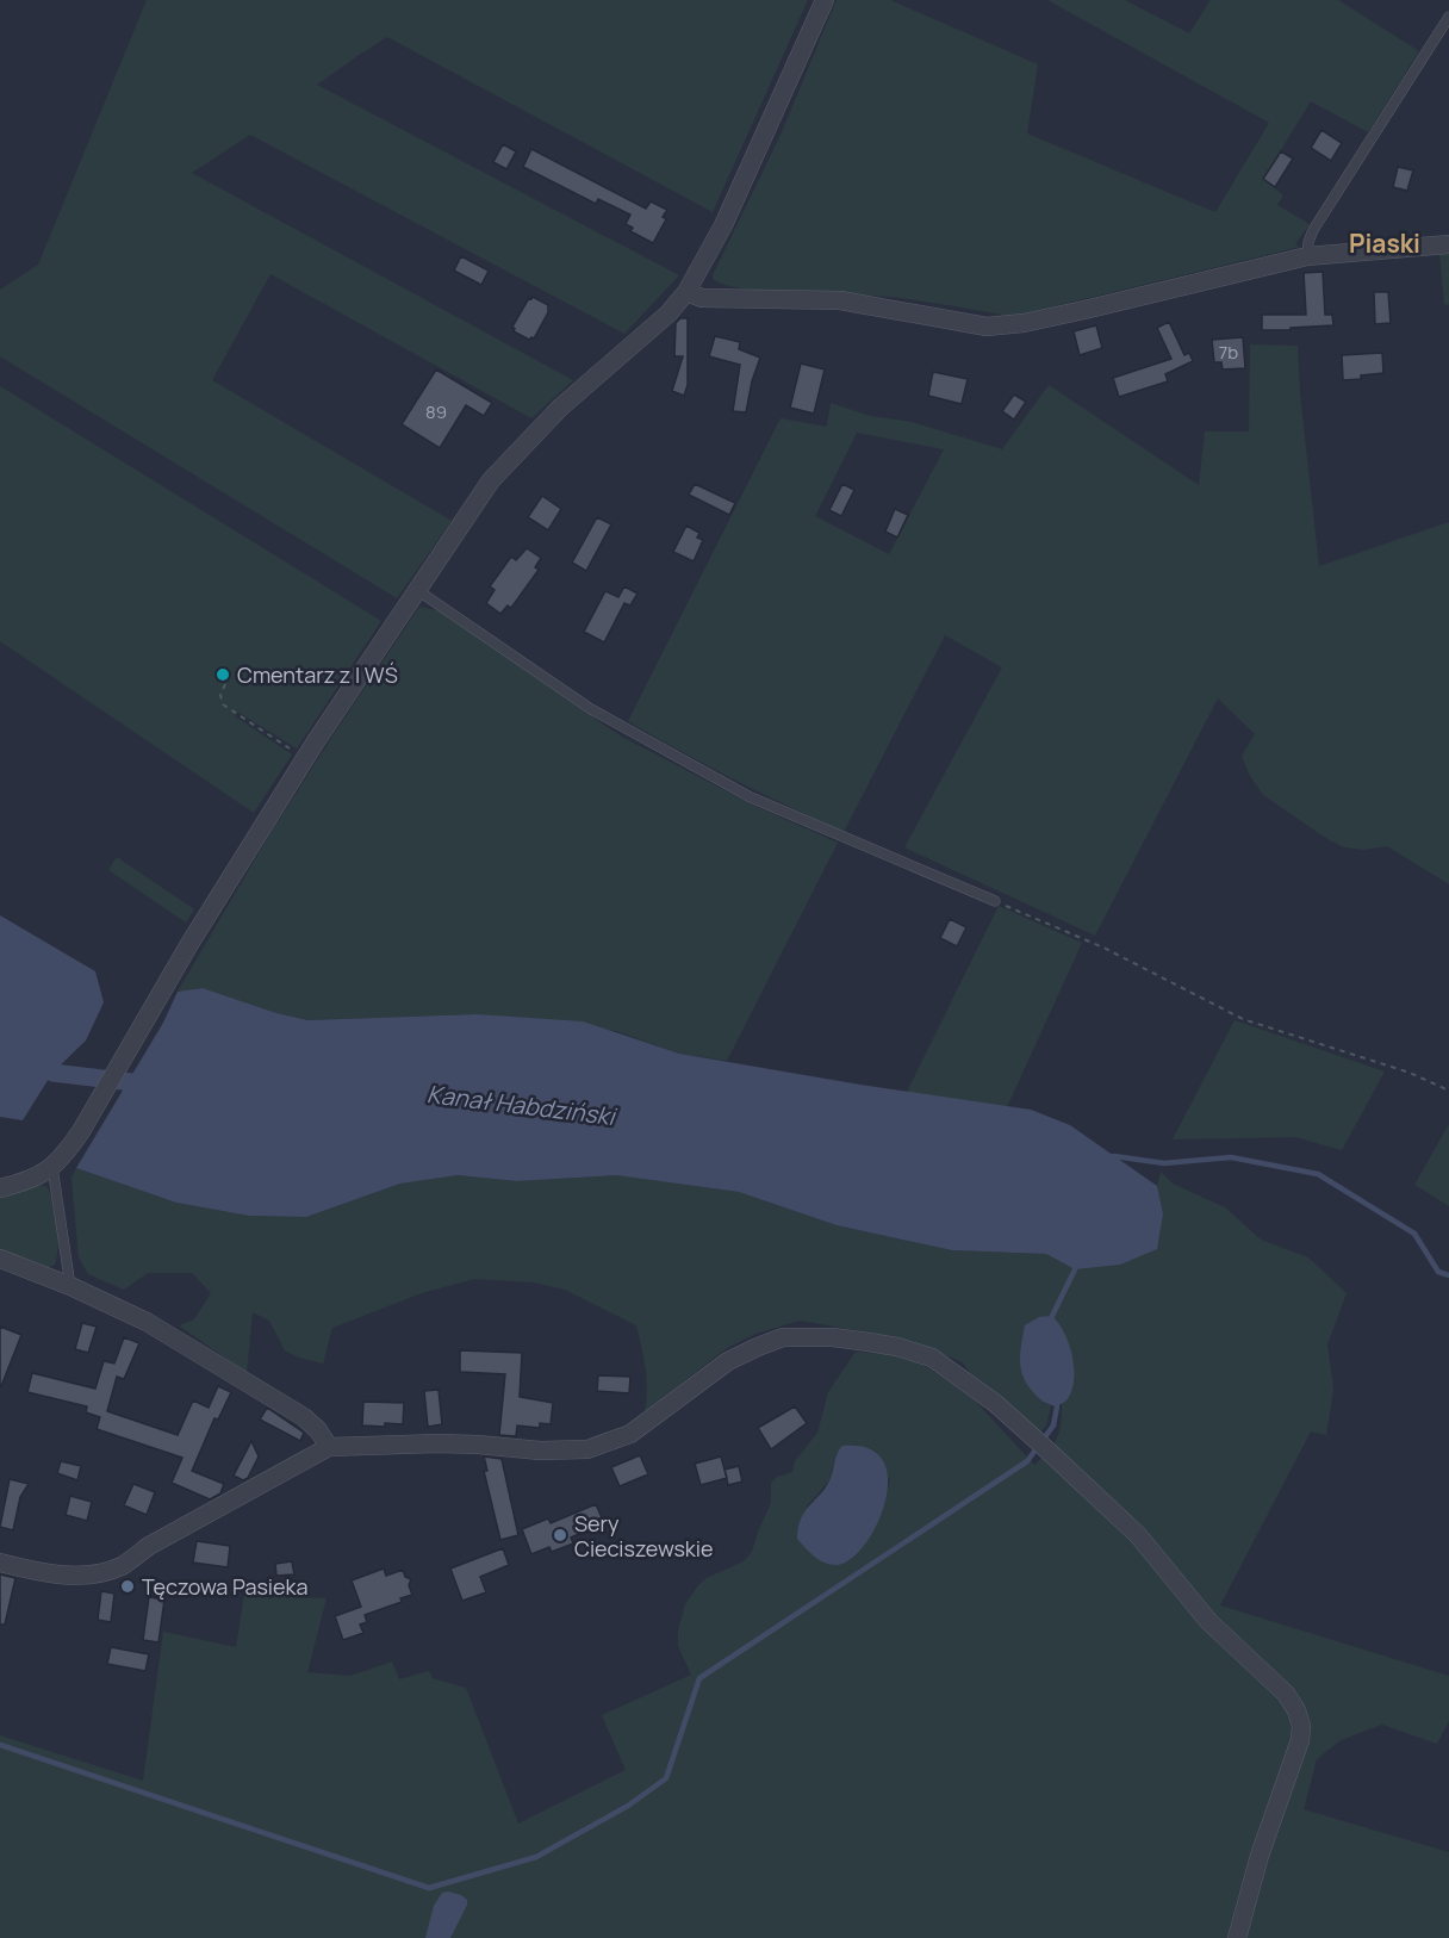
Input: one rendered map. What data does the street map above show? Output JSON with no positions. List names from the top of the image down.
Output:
{
  "districts": ["Piaski"],
  "water": ["Kanał Habdziński"],
  "places": ["Cmentarz z I WŚ", "Sery Cieciszewskie", "Tęczowa Pasieka"],
  "house_numbers": ["7b", "89"]
}
